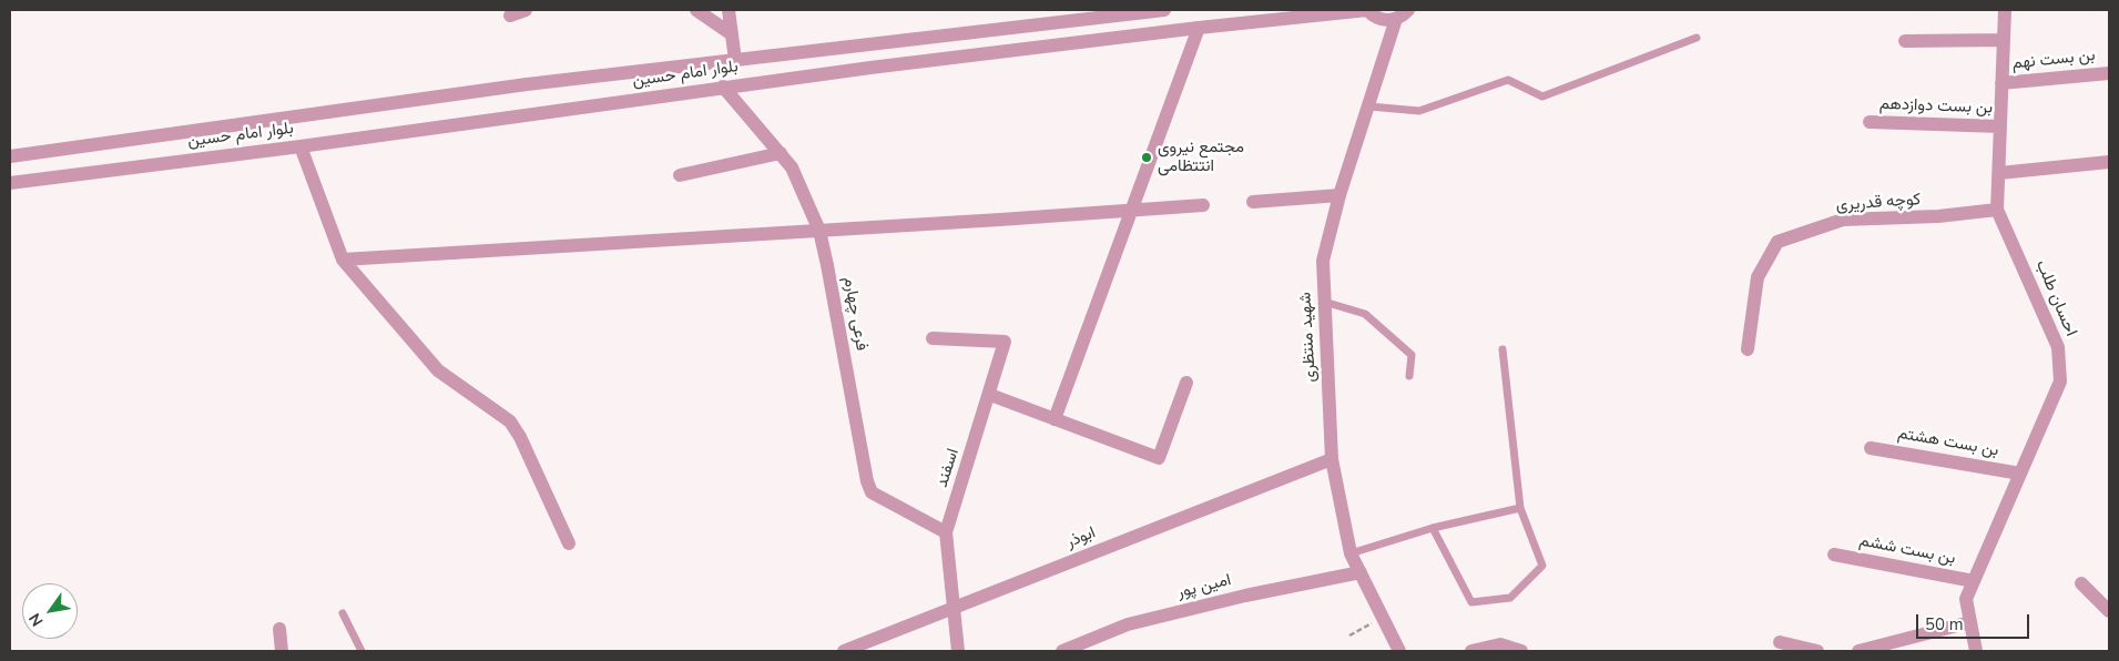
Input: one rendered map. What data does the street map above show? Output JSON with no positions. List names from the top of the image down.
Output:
{
  "streets": {
    "street": [
      "بن بست نهم",
      "بلوار امام حسین",
      "بن بست دوازدهم",
      "کوچه قدریری",
      "احسان طلب",
      "فرعی چهارم",
      "شهید منتظری",
      "بن بست هشتم",
      "اسفند",
      "ابوذر",
      "بن بست ششم",
      "امین پور"
    ]
  },
  "crossings": [
    ["بن بست نهم", "احسان طلب"],
    ["بلوار امام حسین", "فرعی چهارم"],
    ["بن بست دوازدهم", "احسان طلب"],
    ["کوچه قدریری", "احسان طلب"],
    ["احسان طلب", "بن بست هشتم"],
    ["احسان طلب", "بن بست ششم"],
    ["فرعی چهارم", "اسفند"],
    ["شهید منتظری", "ابوذر"],
    ["شهید منتظری", "امین پور"],
    ["اسفند", "ابوذر"]
  ],
  "places": ["مجتمع نیروی انتتظامی"],
  "scale_bar": "50 m",
  "north": "bottom left"
}
